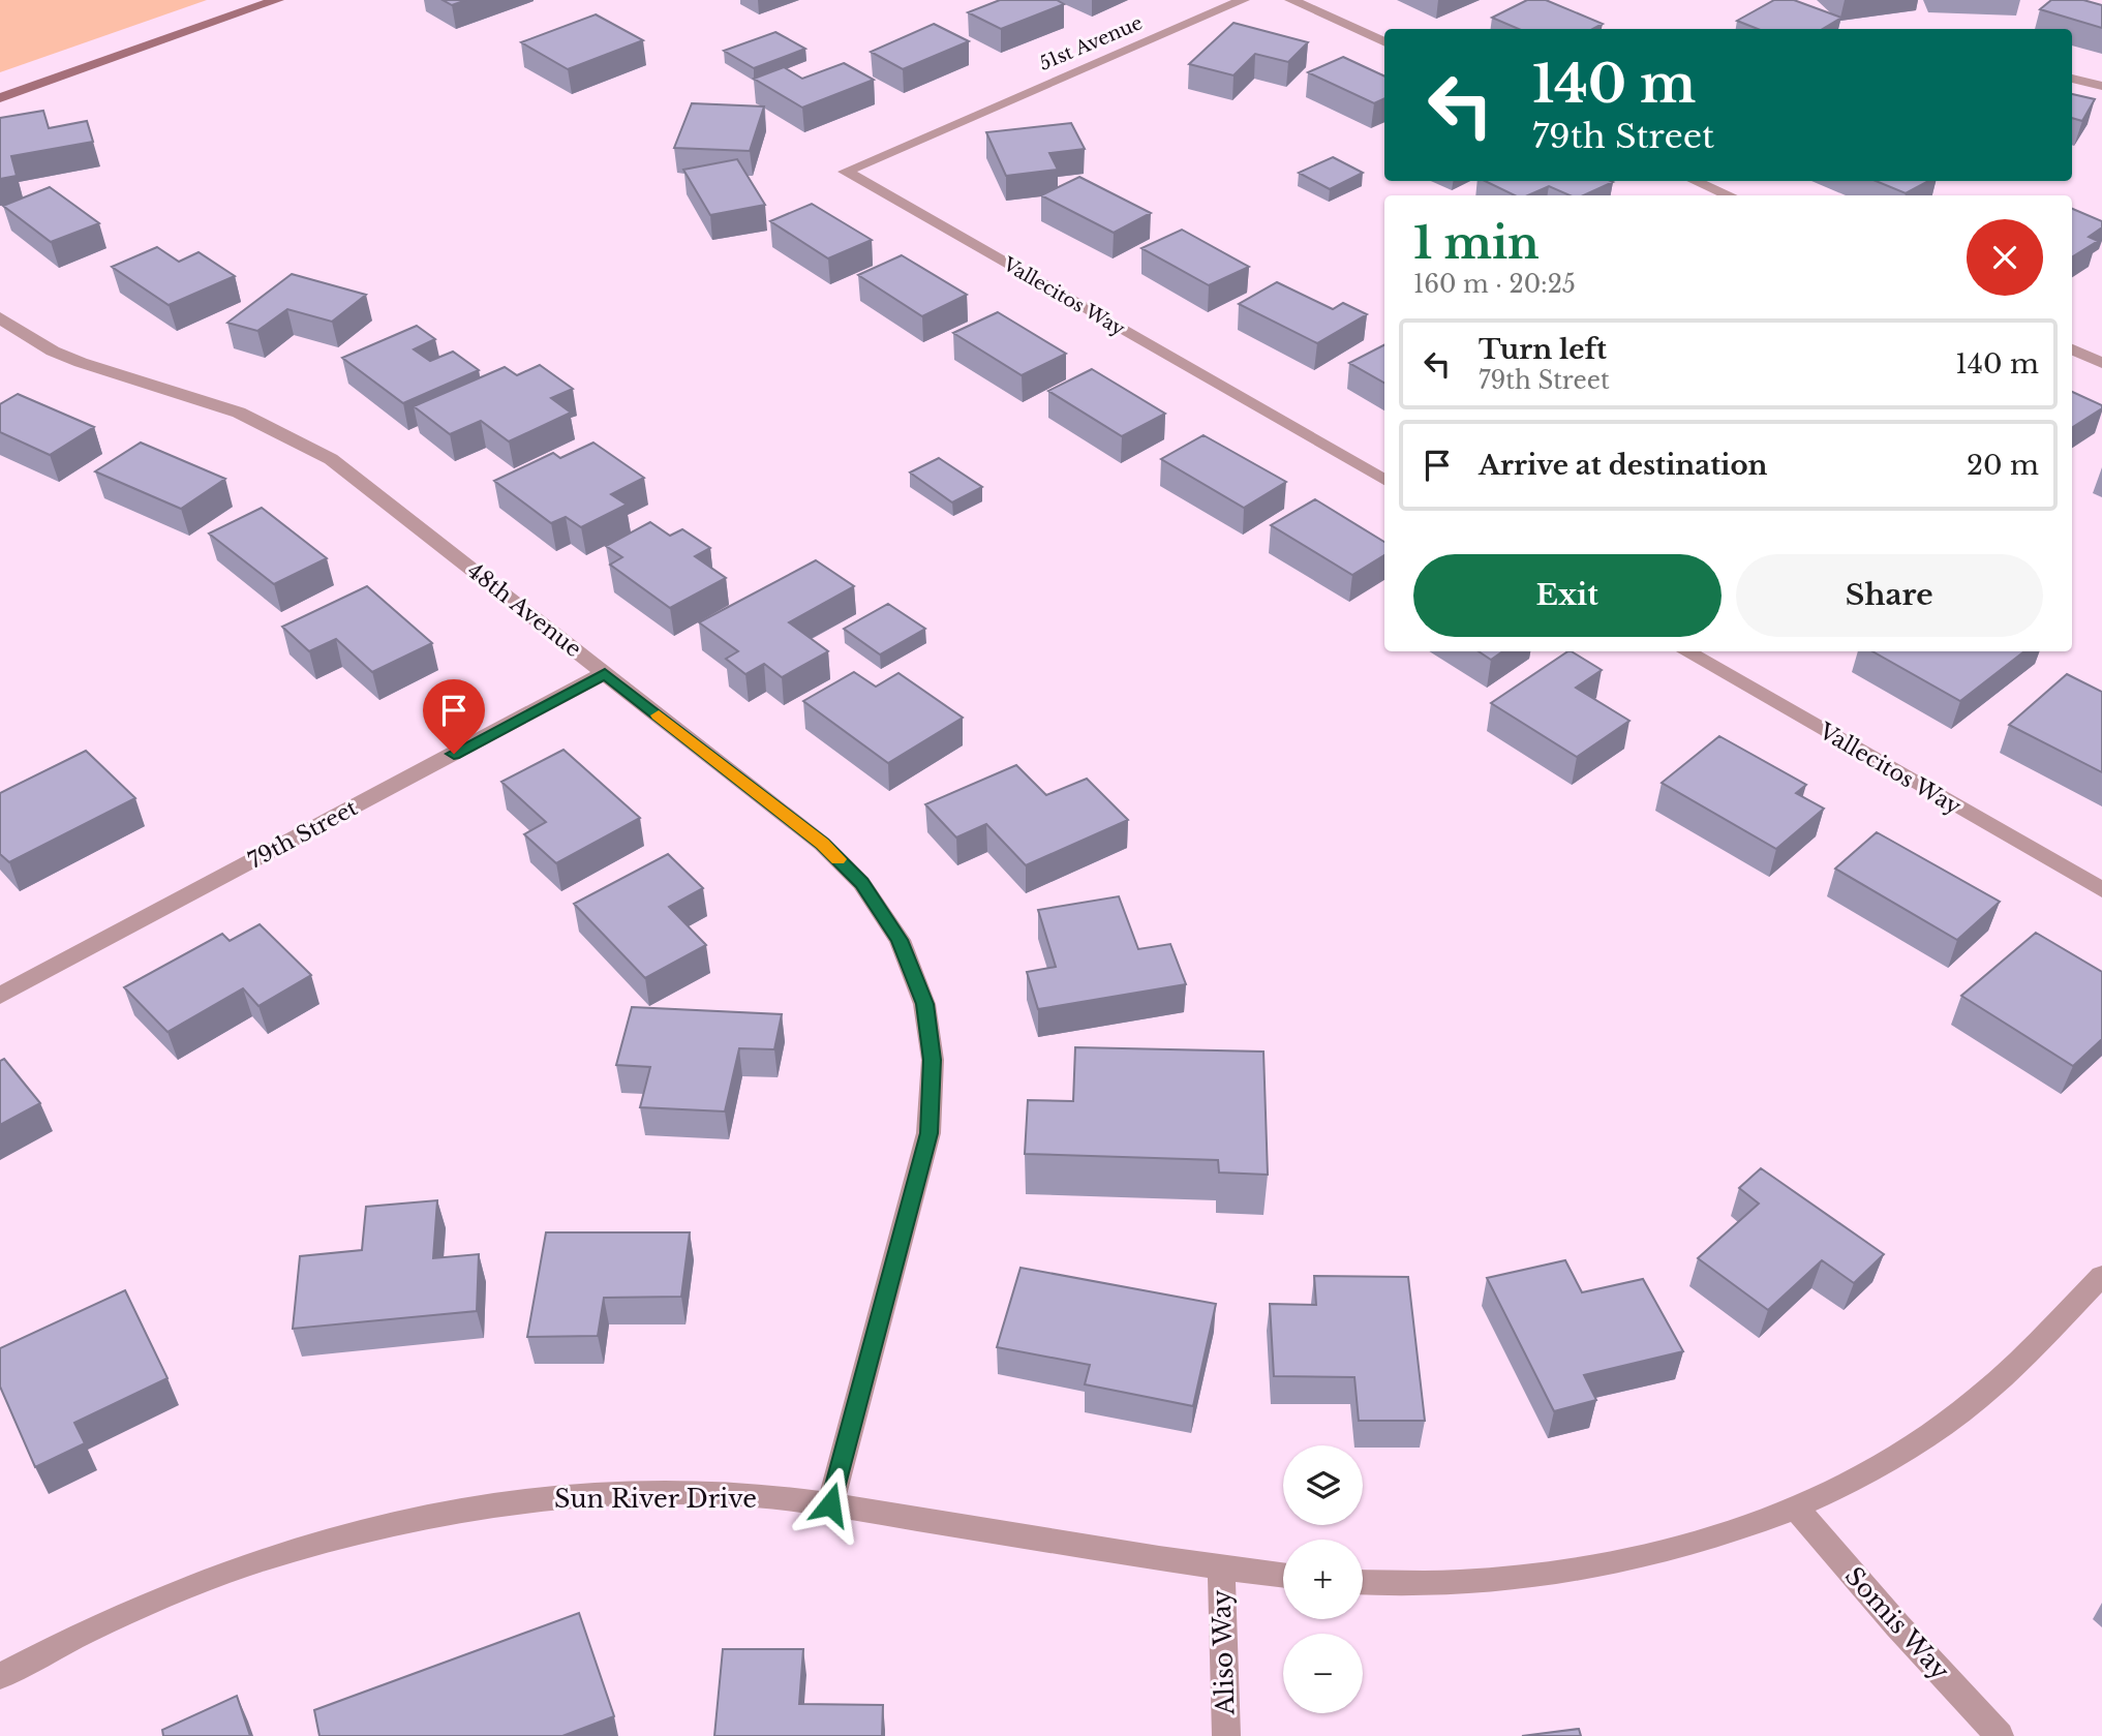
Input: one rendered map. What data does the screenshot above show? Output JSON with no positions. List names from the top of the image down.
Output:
{
  "streets": {
    "street": [
      "51st Avenue",
      "Vallecitos Way",
      "48th Avenue",
      "79th Street",
      "Sun River Drive",
      "Somis Way",
      "Aliso Way"
    ]
  },
  "crossings": [
    ["51st Avenue", "Vallecitos Way"],
    ["48th Avenue", "79th Street"],
    ["48th Avenue", "Sun River Drive"],
    ["Sun River Drive", "Aliso Way"]
  ],
  "page": {
    "turn": ["140 m", "79th Street"],
    "heading": ["1 min", "160 m · 20:25"],
    "list": [
      {
        "name": "Turn left",
        "note": "79th Street",
        "value": "140 m"
      },
      {
        "name": "Arrive at destination",
        "value": "20 m"
      }
    ],
    "buttons": ["Exit", "Share"],
    "map_buttons": ["+", "−"]
  }
}
